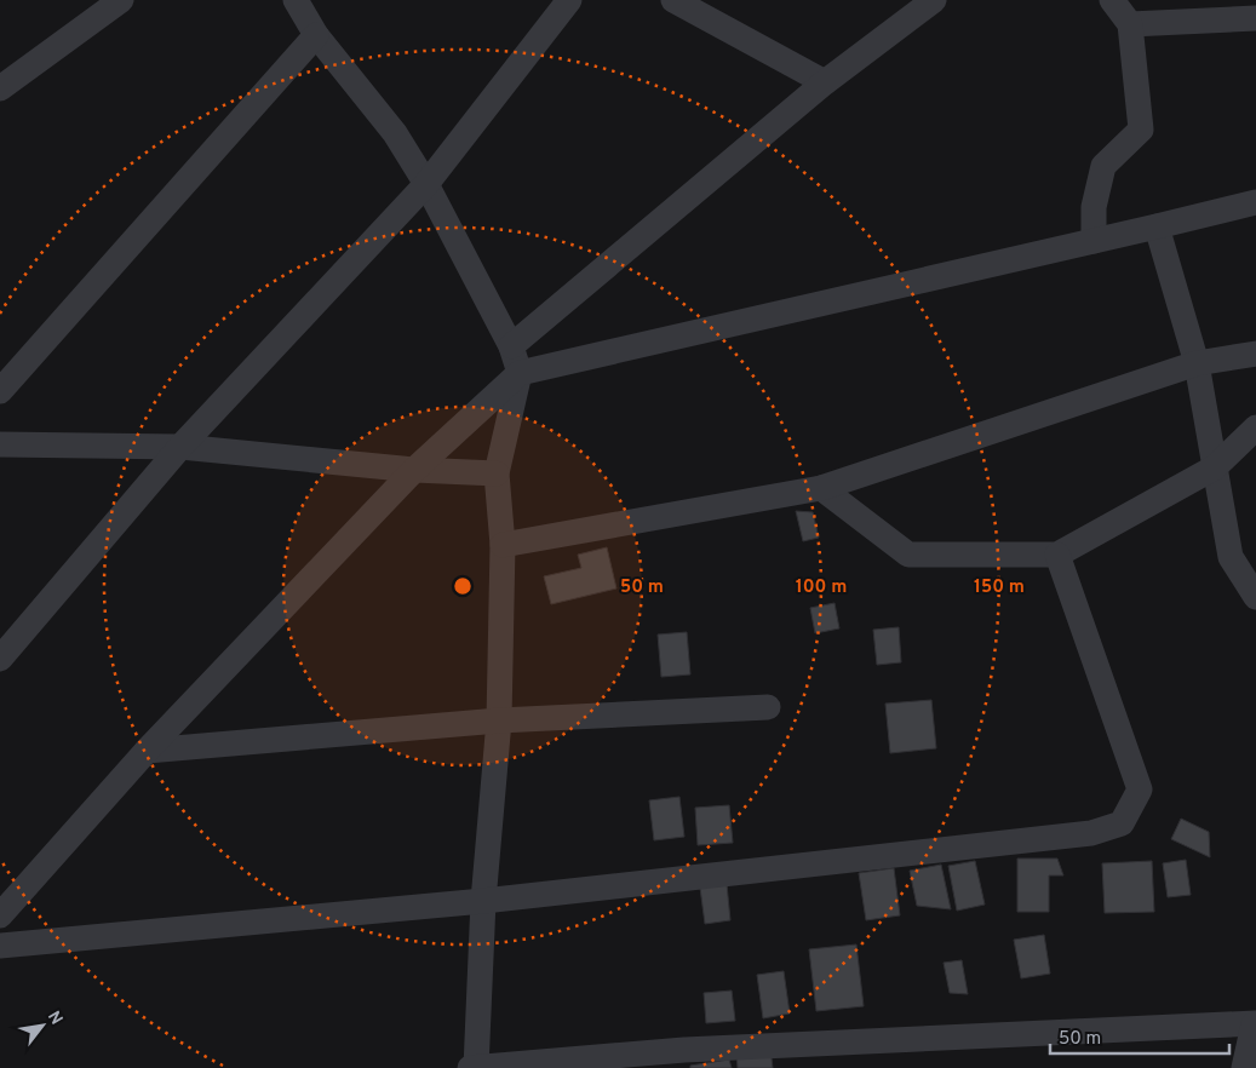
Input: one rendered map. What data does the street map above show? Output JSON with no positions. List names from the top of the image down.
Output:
{
  "scale_bar": "50 m",
  "north": "top right",
  "rings": ["50 m", "100 m", "150 m"]
}
